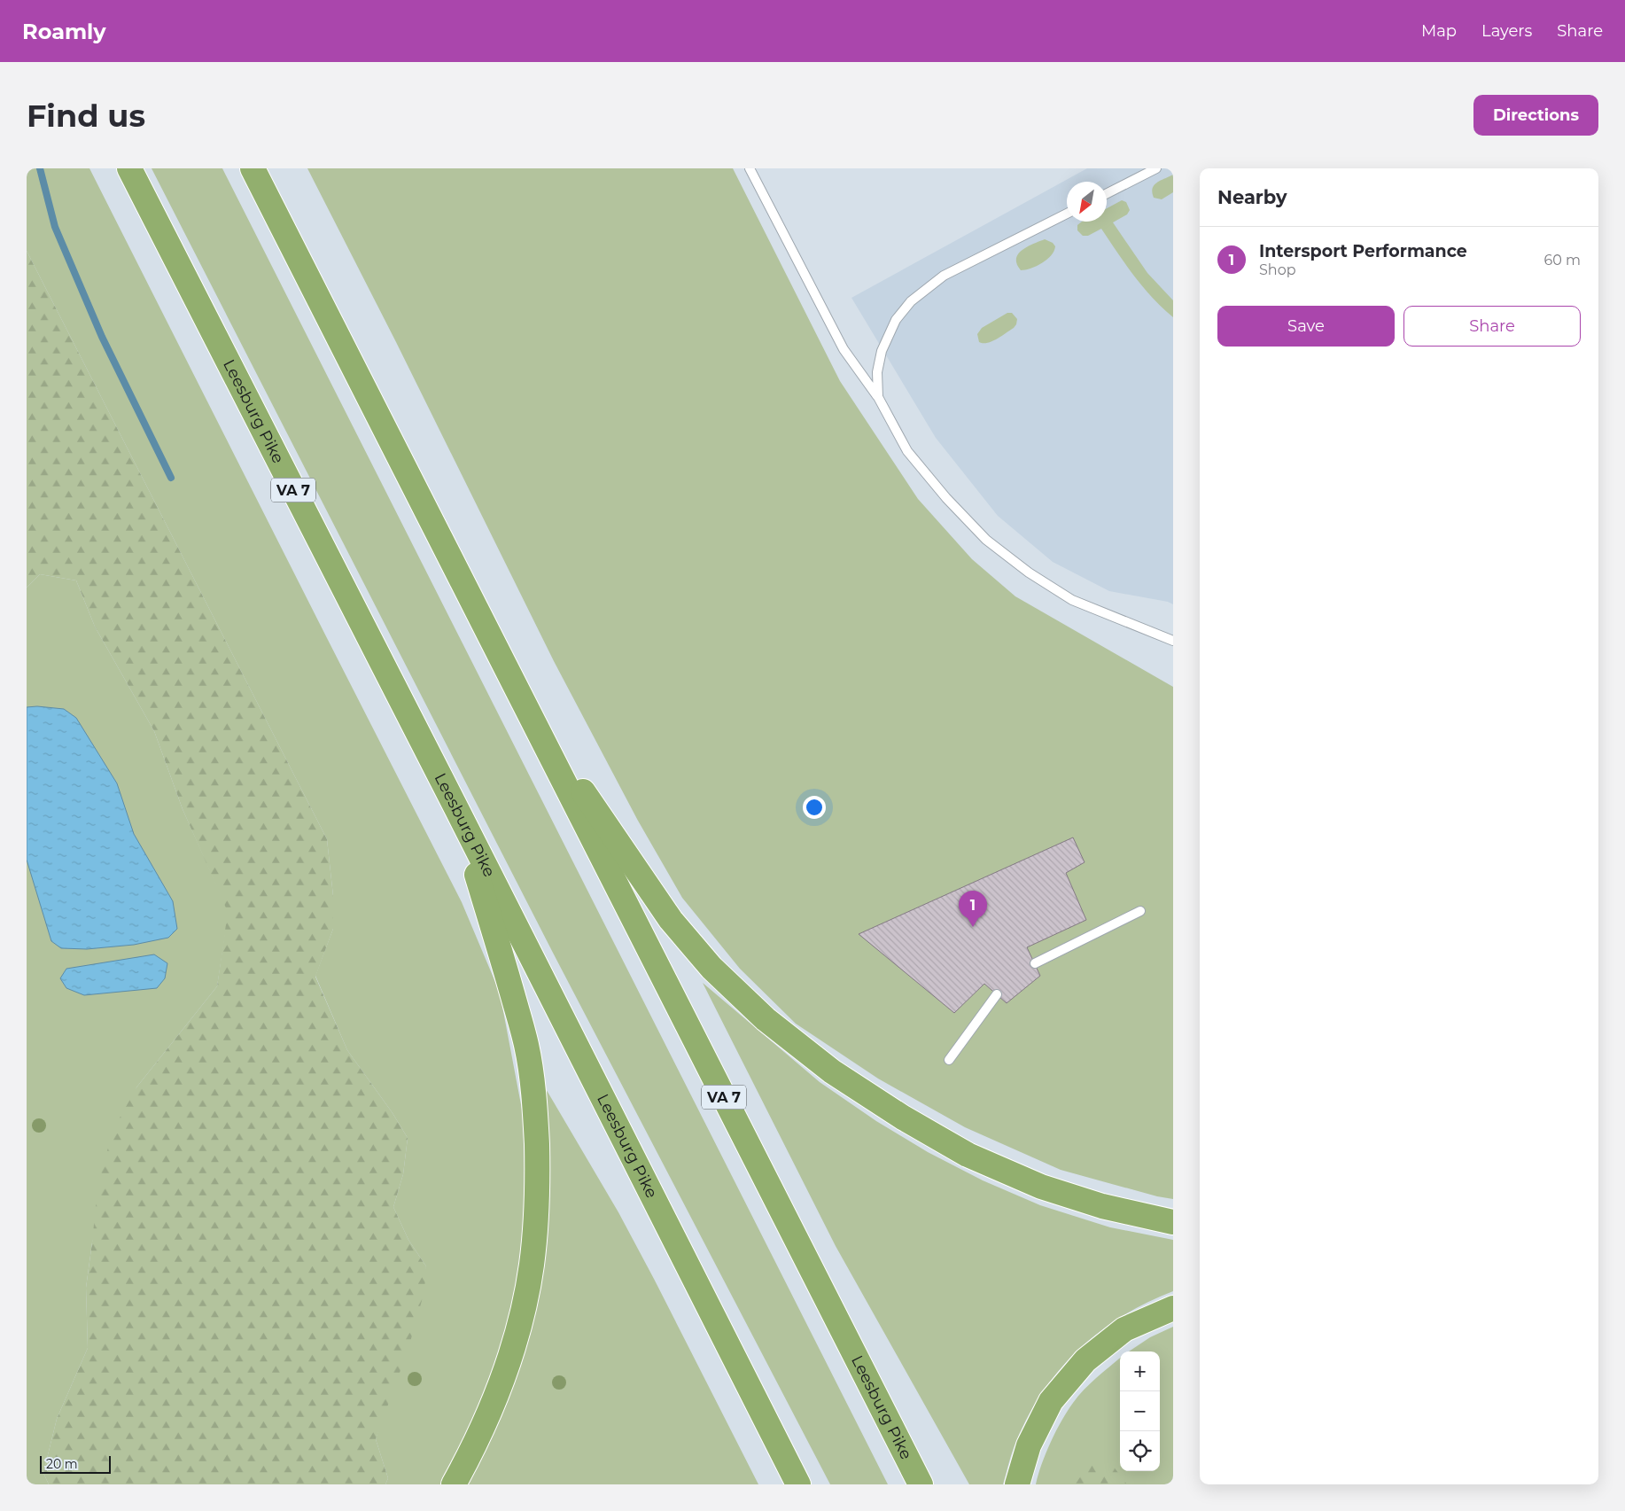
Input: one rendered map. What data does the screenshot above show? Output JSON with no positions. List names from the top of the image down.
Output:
{
  "streets": {
    "highway": ["Leesburg Pike", "VA 7"]
  },
  "scale_bar": "20 m",
  "north": "bottom left",
  "page": {
    "header": "Roamly",
    "nav": ["Map", "Layers", "Share"],
    "buttons": [
      "Directions",
      ["Save", "Share"]
    ],
    "title": "Find us",
    "heading": "Nearby",
    "list": [
      {
        "mark": "1",
        "name": "Intersport Performance",
        "note": "Shop",
        "value": "60 m"
      }
    ],
    "pins": "1",
    "map_buttons": ["+", "−"],
    "scale": "20 m"
  }
}
